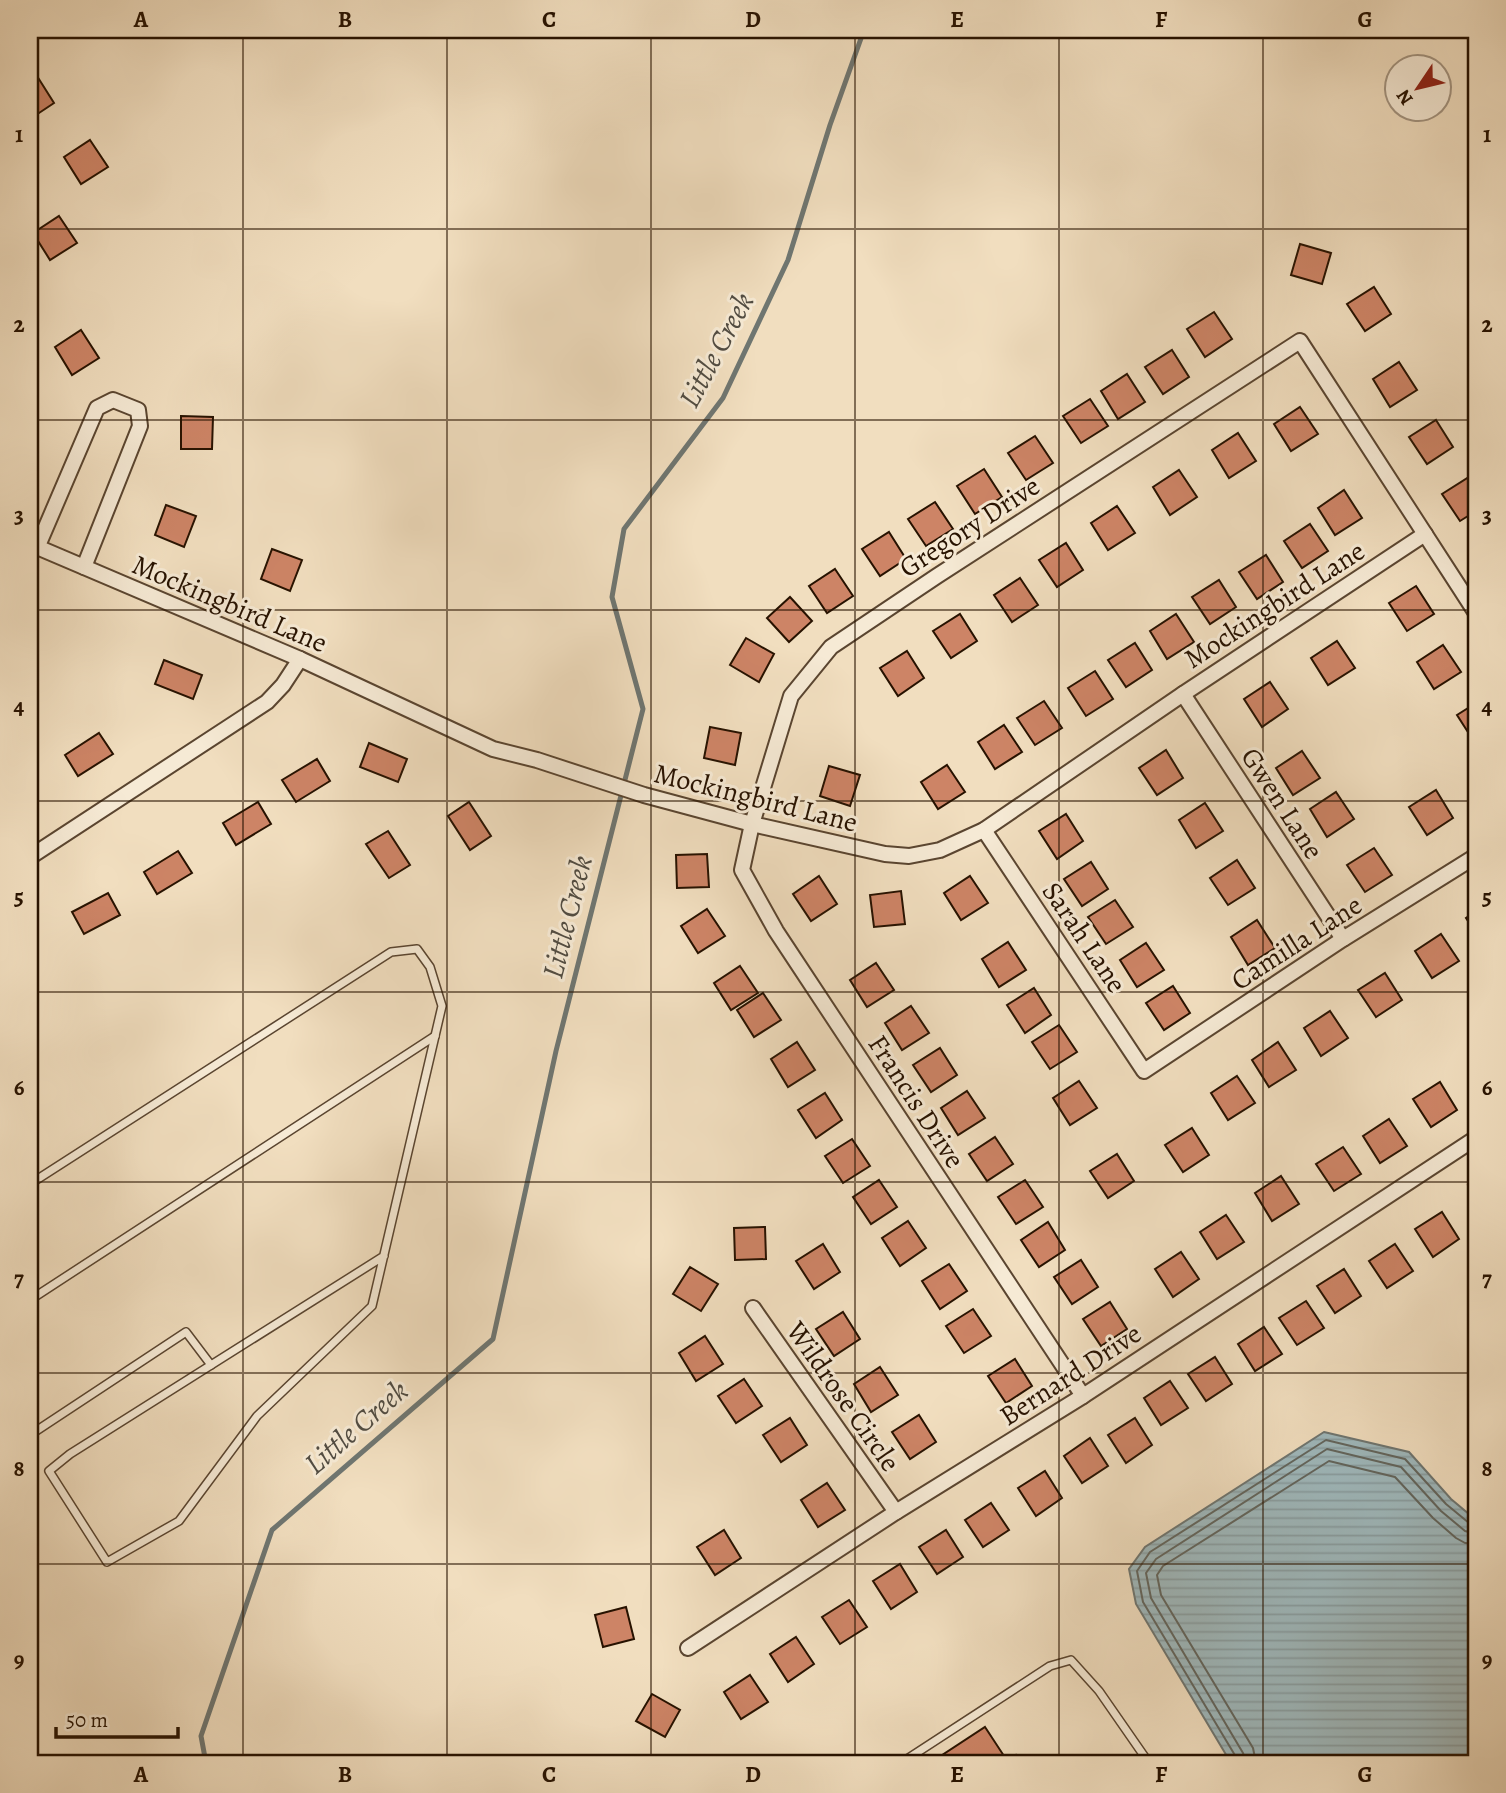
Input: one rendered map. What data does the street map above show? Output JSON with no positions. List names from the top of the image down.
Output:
{
  "streets": {
    "street": [
      "Gregory Drive",
      "Mockingbird Lane",
      "Gwen Lane",
      "Sarah Lane",
      "Camilla Lane",
      "Francis Drive",
      "Bernard Drive",
      "Wildrose Circle"
    ]
  },
  "crossings": [
    ["Gregory Drive", "Mockingbird Lane"],
    ["Gregory Drive", "Francis Drive"],
    ["Mockingbird Lane", "Gwen Lane"],
    ["Mockingbird Lane", "Sarah Lane"],
    ["Mockingbird Lane", "Francis Drive"],
    ["Gwen Lane", "Camilla Lane"],
    ["Sarah Lane", "Camilla Lane"],
    ["Francis Drive", "Bernard Drive"],
    ["Bernard Drive", "Wildrose Circle"]
  ],
  "water": ["Little Creek"],
  "scale_bar": "50 m",
  "north": "bottom left",
  "grid": {
    "columns": [
      "A",
      "B",
      "C",
      "D",
      "E",
      "F",
      "G"
    ],
    "rows": [
      "1",
      "2",
      "3",
      "4",
      "5",
      "6",
      "7",
      "8",
      "9"
    ]
  }
}
